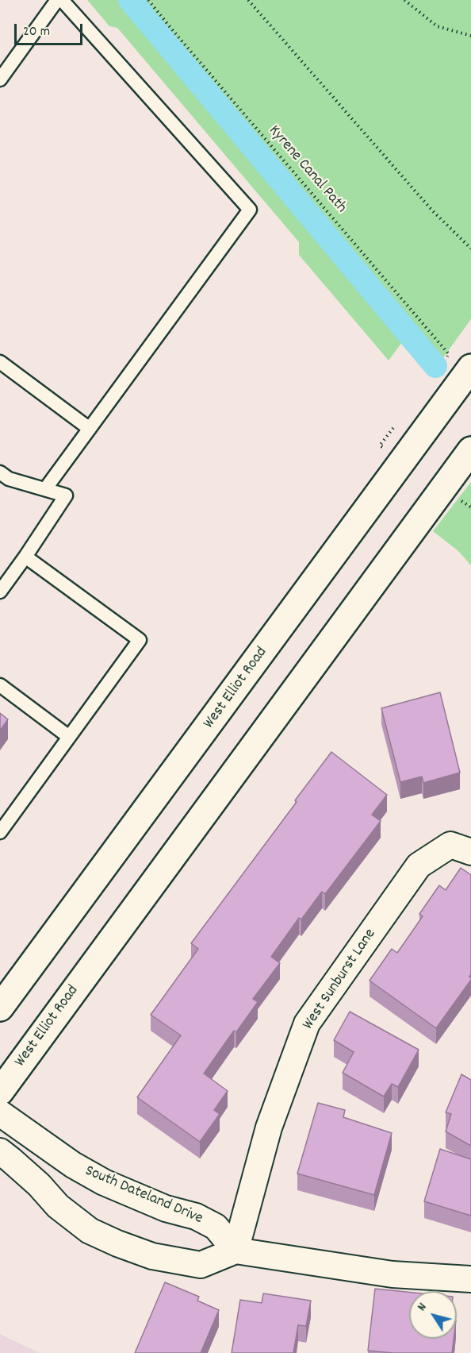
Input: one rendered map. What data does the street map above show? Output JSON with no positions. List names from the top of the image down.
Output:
{
  "streets": {
    "main road": ["West Elliot Road"],
    "street": ["West Sunburst Lane", "South Dateland Drive"],
    "path": ["Kyrene Canal Path"]
  },
  "crossings": [
    ["West Sunburst Lane", "South Dateland Drive"]
  ],
  "scale_bar": "20 m",
  "north": "top left"
}
